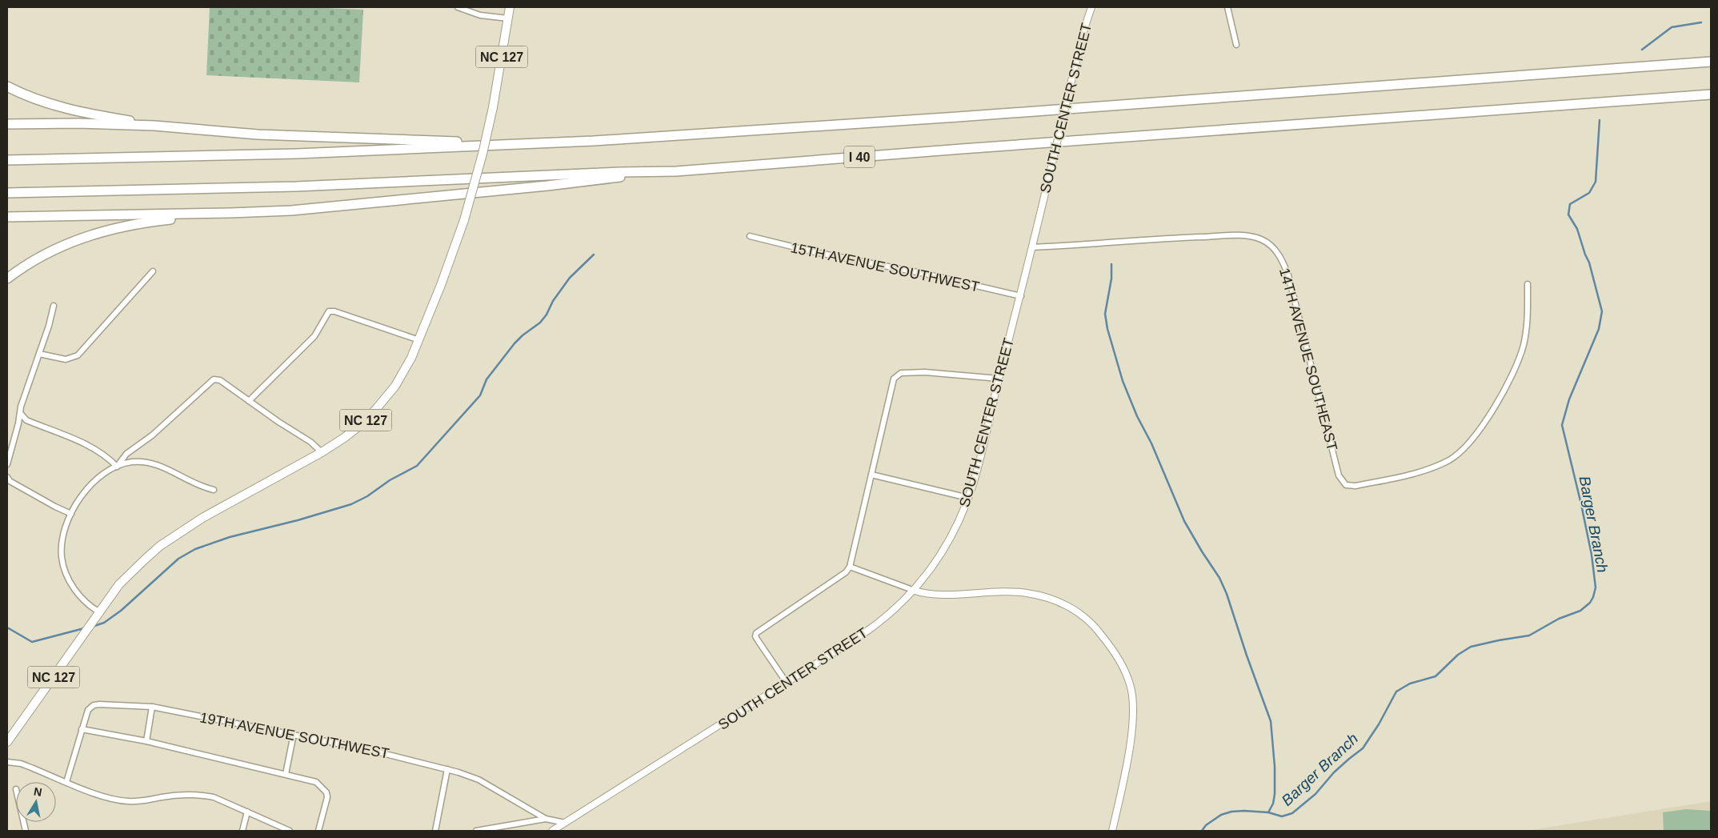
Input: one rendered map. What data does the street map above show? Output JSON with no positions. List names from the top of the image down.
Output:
{
  "streets": {
    "highway": ["I 40"],
    "main road": ["NC 127"],
    "street": [
      "SOUTH CENTER STREET",
      "15TH AVENUE SOUTHWEST",
      "14TH AVENUE SOUTHEAST",
      "19TH AVENUE SOUTHWEST"
    ]
  },
  "crossings": [
    ["SOUTH CENTER STREET", "15TH AVENUE SOUTHWEST"],
    ["SOUTH CENTER STREET", "14TH AVENUE SOUTHEAST"],
    ["SOUTH CENTER STREET", "19TH AVENUE SOUTHWEST"]
  ],
  "water": ["Barger Branch"],
  "north": "top"
}
